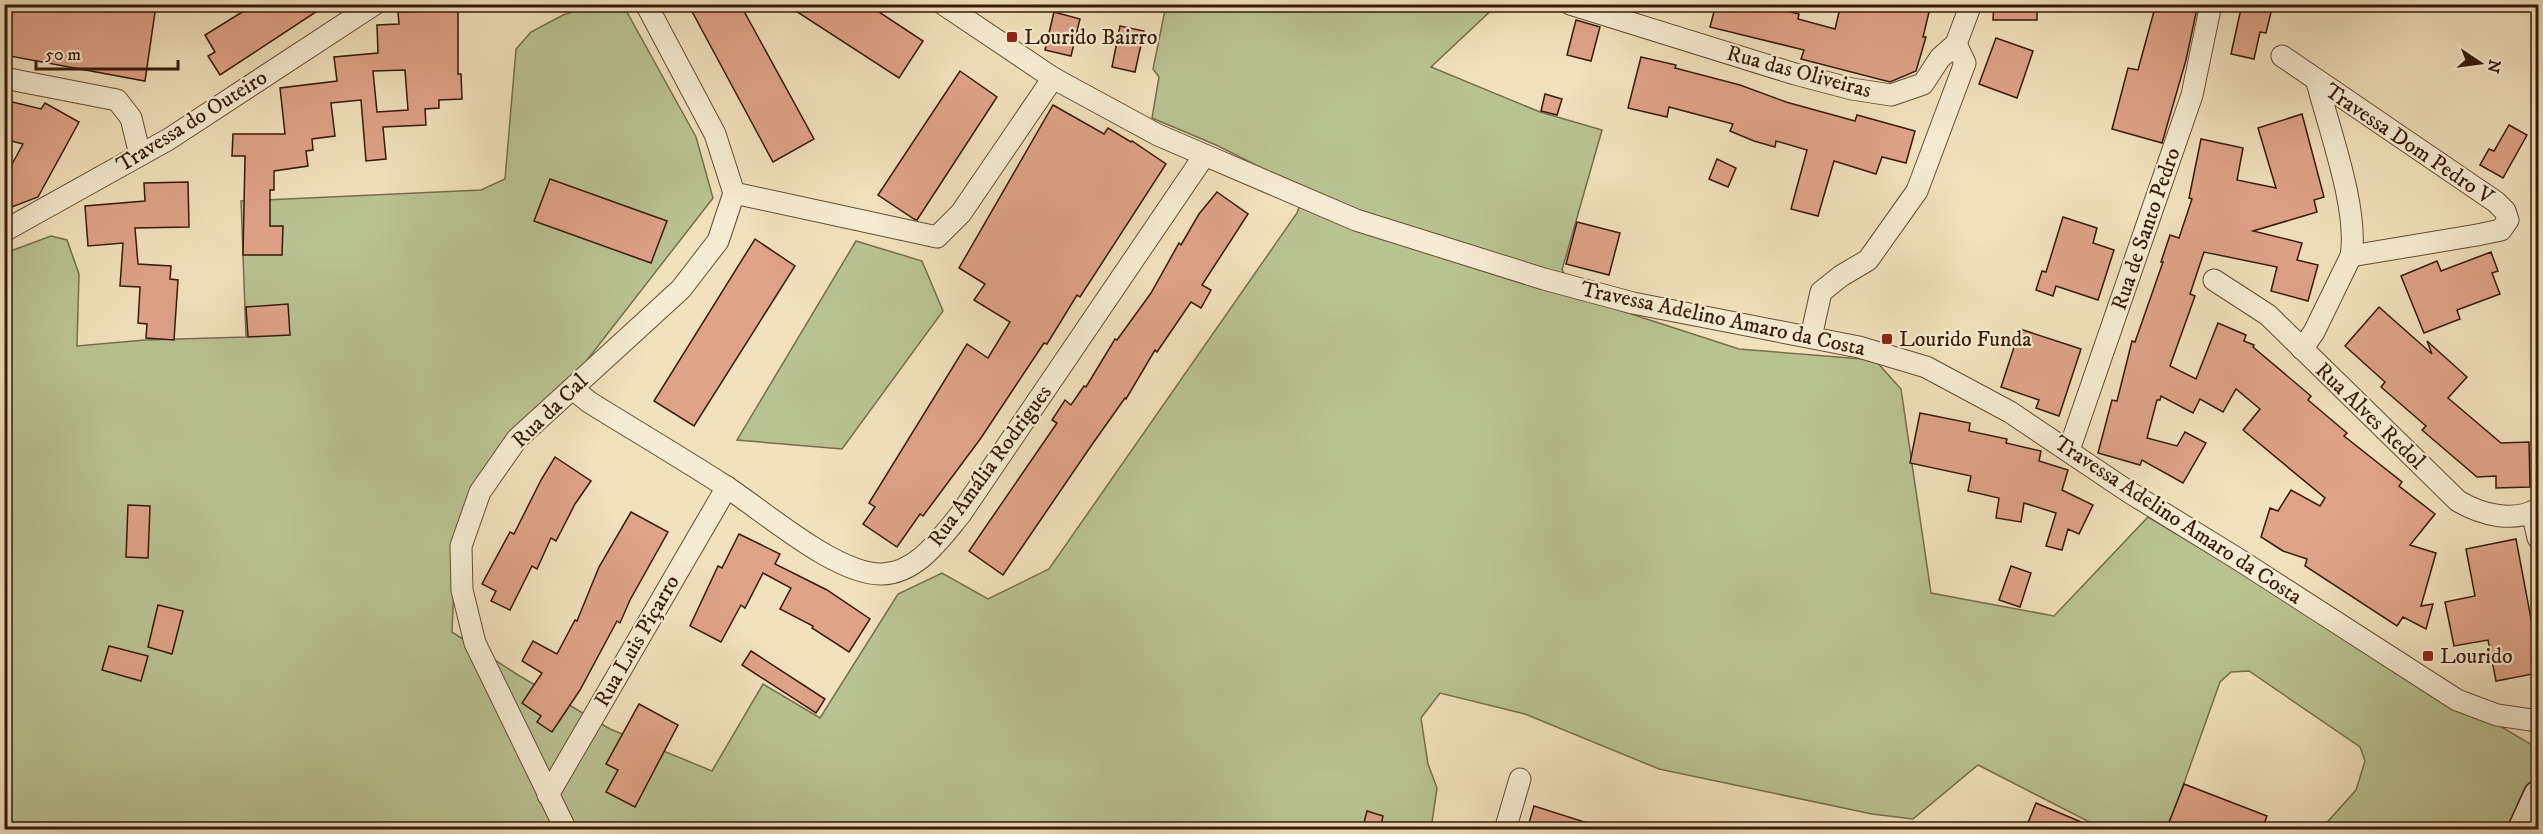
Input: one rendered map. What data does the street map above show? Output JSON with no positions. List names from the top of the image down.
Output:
{
  "streets": {
    "street": [
      "Rua das Oliveiras",
      "Travessa do Outeiro",
      "Travessa Dom Pedro V",
      "Rua de Santo Pedro",
      "Travessa Adelino Amaro da Costa",
      "Rua da Cal",
      "Rua Alves Redol",
      "Rua Amália Rodrigues",
      "Rua Luis Piçarro"
    ]
  },
  "crossings": [
    ["Travessa Dom Pedro V", "Rua Alves Redol"],
    ["Rua de Santo Pedro", "Travessa Adelino Amaro da Costa"],
    ["Travessa Adelino Amaro da Costa", "Rua Amália Rodrigues"],
    ["Rua da Cal", "Rua Amália Rodrigues"],
    ["Rua da Cal", "Rua Luis Piçarro"],
    ["Rua Amália Rodrigues", "Rua Luis Piçarro"]
  ],
  "places": {
    "transit": ["Lourido Bairro", "Lourido Funda", "Lourido"]
  },
  "scale_bar": "50 m",
  "north": "right"
}
